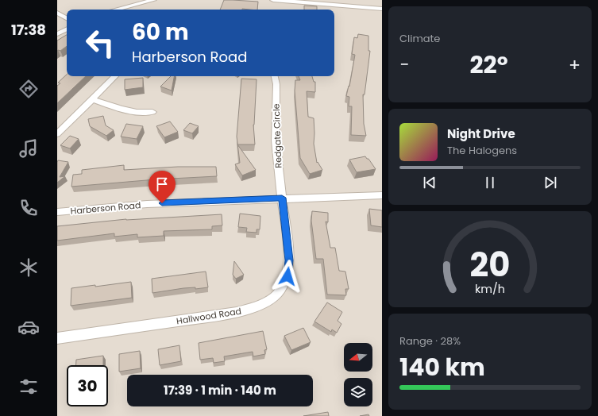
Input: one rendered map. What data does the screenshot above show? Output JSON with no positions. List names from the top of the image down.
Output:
{
  "streets": {
    "street": ["Redgate Circle", "Harberson Road", "Hallwood Road"]
  },
  "crossings": [
    ["Redgate Circle", "Harberson Road"],
    ["Redgate Circle", "Hallwood Road"],
    ["Harberson Road", "Hallwood Road"]
  ],
  "north": "left",
  "page": {
    "tabs": "17:38",
    "tile": [
      "Climate",
      ["Range · 28%", "140 km"]
    ],
    "turn": ["60 m", "Harberson Road"],
    "heat": ["−", "22°", "+"],
    "song": ["Night Drive", "The Halogens"],
    "limit": "30",
    "trip": "17:39 · 1 min · 140 m",
    "gauge": ["20", "km/h"]
  }
}
